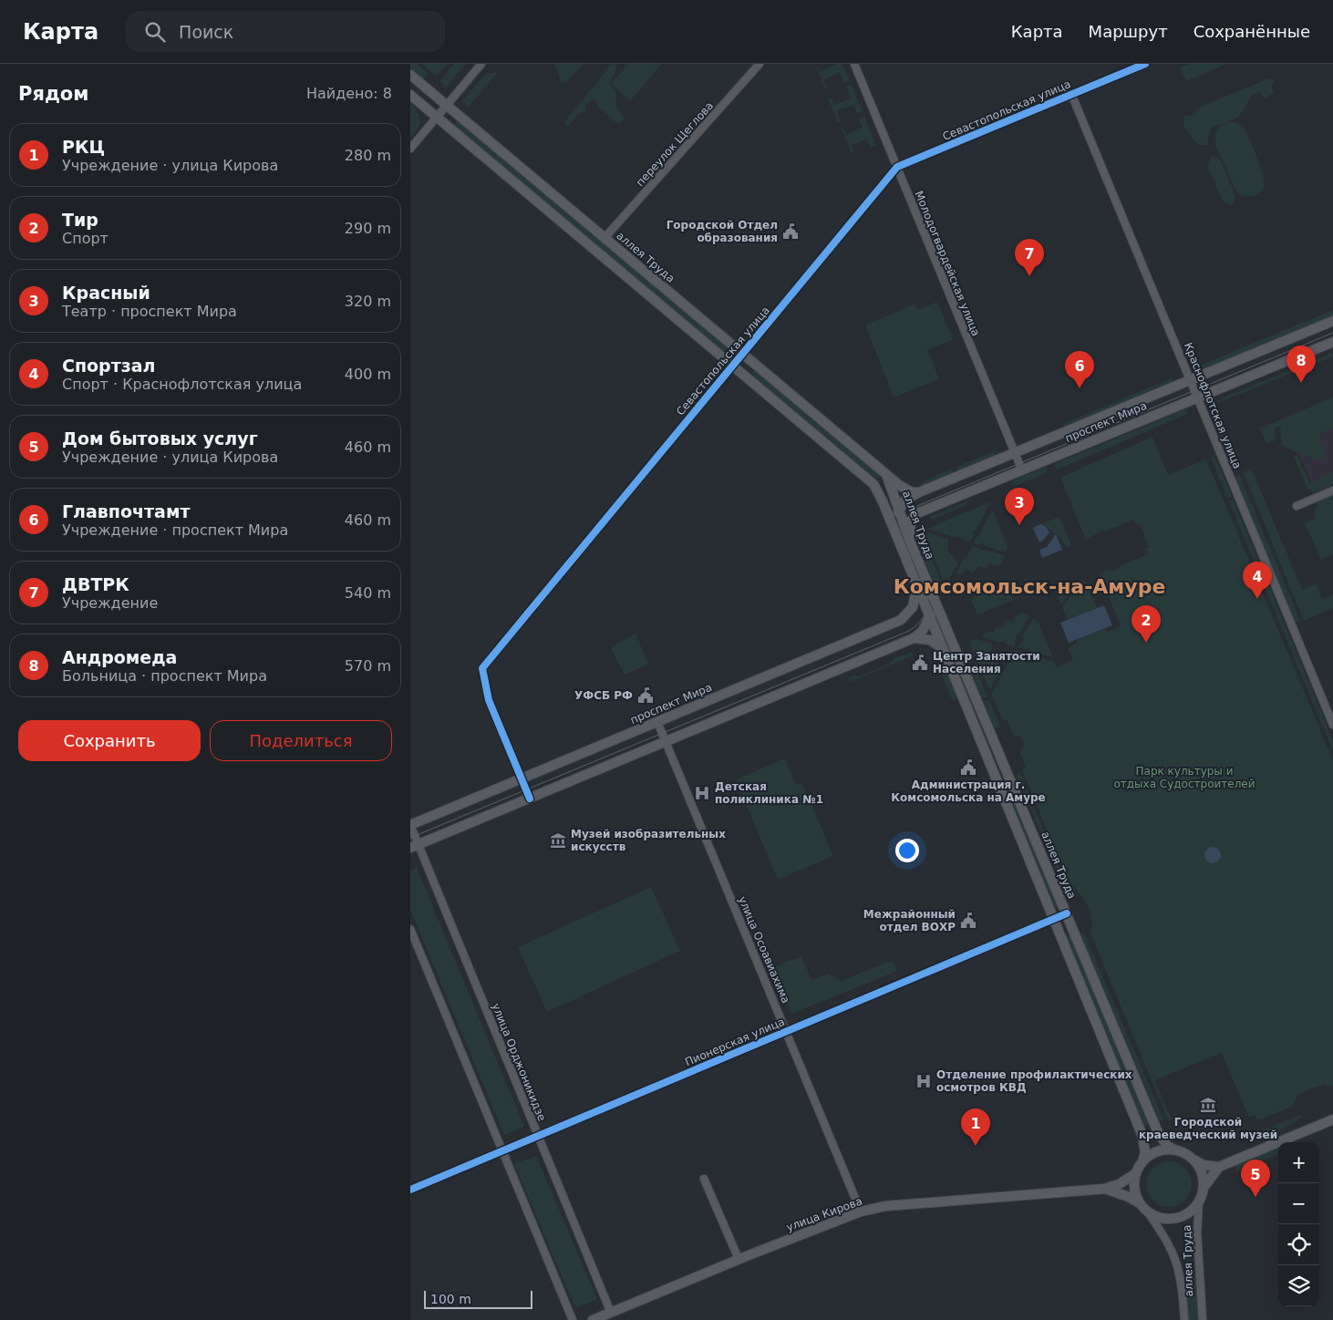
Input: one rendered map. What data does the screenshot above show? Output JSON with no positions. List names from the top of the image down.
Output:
{
  "streets": {
    "main road": ["аллея Труда", "проспект Мира", "улица Кирова"],
    "street": [
      "Севастопольская улица",
      "переулок Щеглова",
      "Молодогвардейская улица",
      "Краснофлотская улица",
      "улица Осоавиахима",
      "Пионерская улица",
      "улица Орджоникидзе"
    ]
  },
  "crossings": [
    ["Севастопольская улица", "аллея Труда"],
    ["Севастопольская улица", "Молодогвардейская улица"],
    ["Севастопольская улица", "Краснофлотская улица"],
    ["Севастопольская улица", "проспект Мира"],
    ["переулок Щеглова", "аллея Труда"],
    ["аллея Труда", "проспект Мира"],
    ["аллея Труда", "Пионерская улица"],
    ["аллея Труда", "улица Кирова"],
    ["Молодогвардейская улица", "проспект Мира"],
    ["Краснофлотская улица", "проспект Мира"],
    ["проспект Мира", "улица Осоавиахима"],
    ["проспект Мира", "улица Орджоникидзе"],
    ["улица Осоавиахима", "Пионерская улица"],
    ["улица Осоавиахима", "улица Кирова"],
    ["Пионерская улица", "улица Орджоникидзе"],
    ["улица Орджоникидзе", "улица Кирова"]
  ],
  "districts": ["Комсомольск-на-Амуре"],
  "parks": ["Парк культуры и отдыха Судостроителей"],
  "places": {
    "public building": [
      "Городской Отдел образования",
      "Центр Занятости Населения",
      "УФСБ РФ",
      "Администрация г. Комсомольска на Амуре",
      "Межрайонный отдел ВОХР"
    ],
    "hospital": ["Детская поликлиника №1", "Отделение профилактических осмотров КВД"],
    "museum": ["Музей изобразительных искусств", "Городской краеведческий музей"]
  },
  "scale_bar": "100 m",
  "page": {
    "header": "Карта",
    "search": "Поиск",
    "nav": ["Карта", "Маршрут", "Сохранённые"],
    "heading": ["Рядом", "Найдено: 8"],
    "list": [
      {
        "mark": "1",
        "name": "РКЦ",
        "note": "Учреждение · улица Кирова",
        "value": "280 m"
      },
      {
        "mark": "2",
        "name": "Тир",
        "note": "Спорт",
        "value": "290 m"
      },
      {
        "mark": "3",
        "name": "Красный",
        "note": "Театр · проспект Мира",
        "value": "320 m"
      },
      {
        "mark": "4",
        "name": "Спортзал",
        "note": "Спорт · Краснофлотская улица",
        "value": "400 m"
      },
      {
        "mark": "5",
        "name": "Дом бытовых услуг",
        "note": "Учреждение · улица Кирова",
        "value": "460 m"
      },
      {
        "mark": "6",
        "name": "Главпочтамт",
        "note": "Учреждение · проспект Мира",
        "value": "460 m"
      },
      {
        "mark": "7",
        "name": "ДВТРК",
        "note": "Учреждение",
        "value": "540 m"
      },
      {
        "mark": "8",
        "name": "Андромеда",
        "note": "Больница · проспект Мира",
        "value": "570 m"
      }
    ],
    "pins": [
      "7",
      "8",
      "6",
      "3",
      "4",
      "2",
      "1",
      "5"
    ],
    "buttons": ["Сохранить", "Поделиться"],
    "map_buttons": ["+", "−"],
    "scale": "100 m"
  }
}
